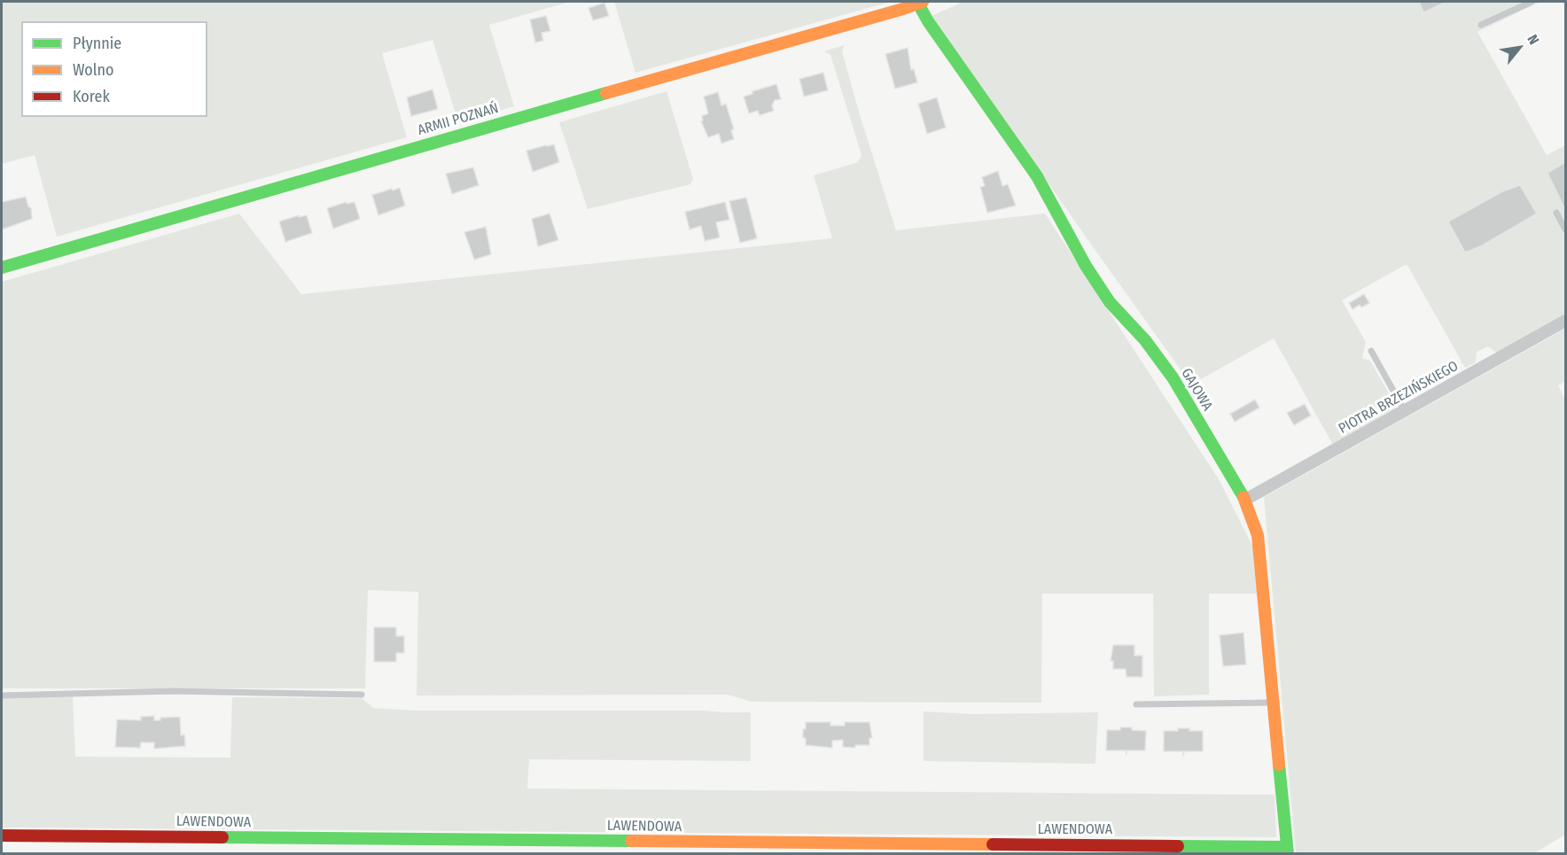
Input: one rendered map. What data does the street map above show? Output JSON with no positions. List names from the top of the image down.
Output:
{
  "streets": {
    "street": [
      "ARMII POZNAŃ",
      "GAJOWA",
      "PIOTRA BRZEZIŃSKIEGO",
      "LAWENDOWA"
    ]
  },
  "crossings": [
    ["ARMII POZNAŃ", "GAJOWA"],
    ["GAJOWA", "PIOTRA BRZEZIŃSKIEGO"],
    ["GAJOWA", "LAWENDOWA"]
  ],
  "legend": ["Płynnie", "Wolno", "Korek"],
  "north": "top right"
}
